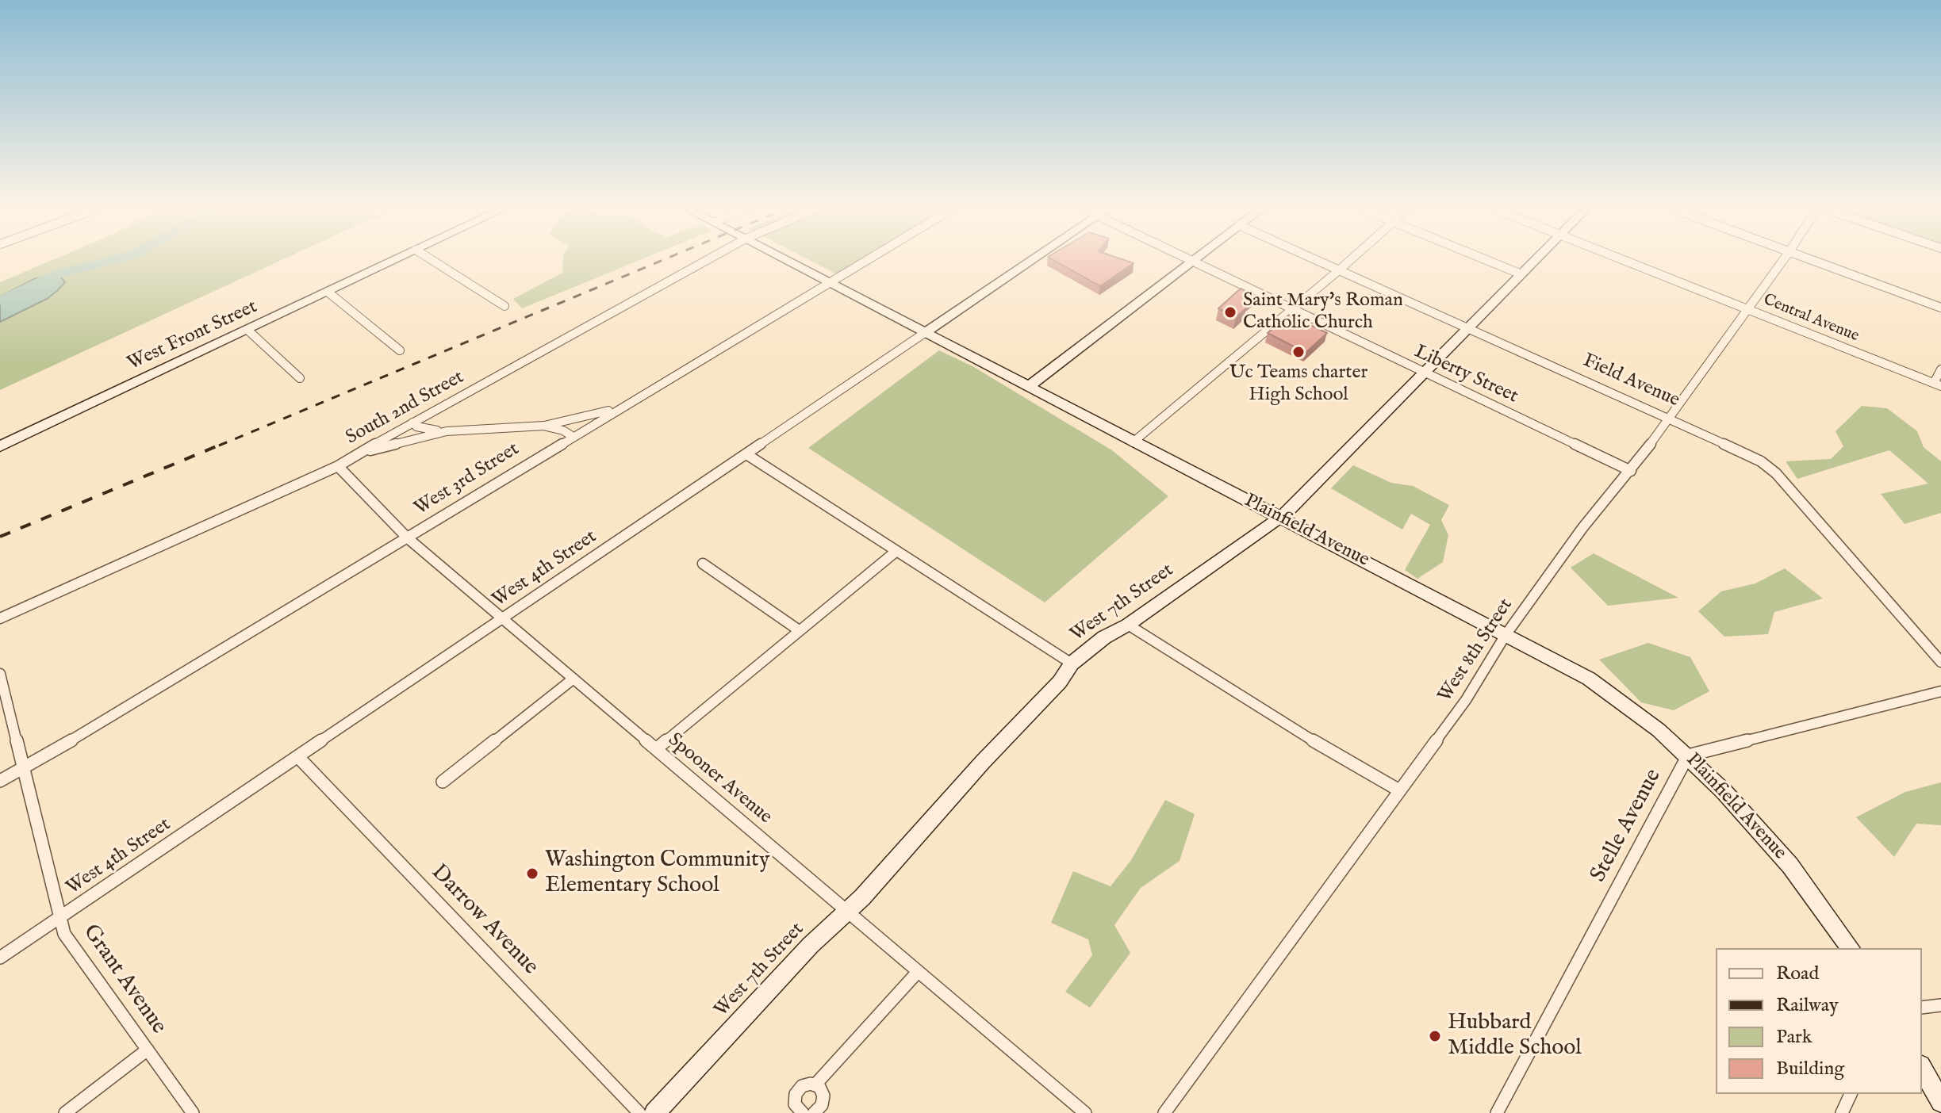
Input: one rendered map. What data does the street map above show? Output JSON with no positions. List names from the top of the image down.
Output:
{
  "streets": {
    "street": [
      "Central Avenue",
      "West Front Street",
      "Liberty Street",
      "Field Avenue",
      "South 2nd Street",
      "West 3rd Street",
      "Plainfield Avenue",
      "West 4th Street",
      "West 7th Street",
      "West 8th Street",
      "Spooner Avenue",
      "Stelle Avenue",
      "Darrow Avenue",
      "Grant Avenue"
    ]
  },
  "crossings": [
    ["Central Avenue", "West 8th Street"],
    ["Liberty Street", "West 7th Street"],
    ["Liberty Street", "West 8th Street"],
    ["Field Avenue", "West 7th Street"],
    ["Field Avenue", "West 8th Street"],
    ["South 2nd Street", "Spooner Avenue"],
    ["West 3rd Street", "Plainfield Avenue"],
    ["West 3rd Street", "Spooner Avenue"],
    ["West 3rd Street", "Grant Avenue"],
    ["Plainfield Avenue", "West 4th Street"],
    ["Plainfield Avenue", "West 7th Street"],
    ["Plainfield Avenue", "West 8th Street"],
    ["Plainfield Avenue", "Stelle Avenue"],
    ["West 4th Street", "Spooner Avenue"],
    ["West 4th Street", "Darrow Avenue"],
    ["West 4th Street", "Grant Avenue"],
    ["West 7th Street", "Spooner Avenue"]
  ],
  "places": [
    "Saint Mary's Roman Catholic Church",
    "Uc Teams charter High School",
    "Washington Community Elementary School",
    "Hubbard Middle School"
  ],
  "legend": [
    "Road",
    "Railway",
    "Park",
    "Building"
  ]
}
